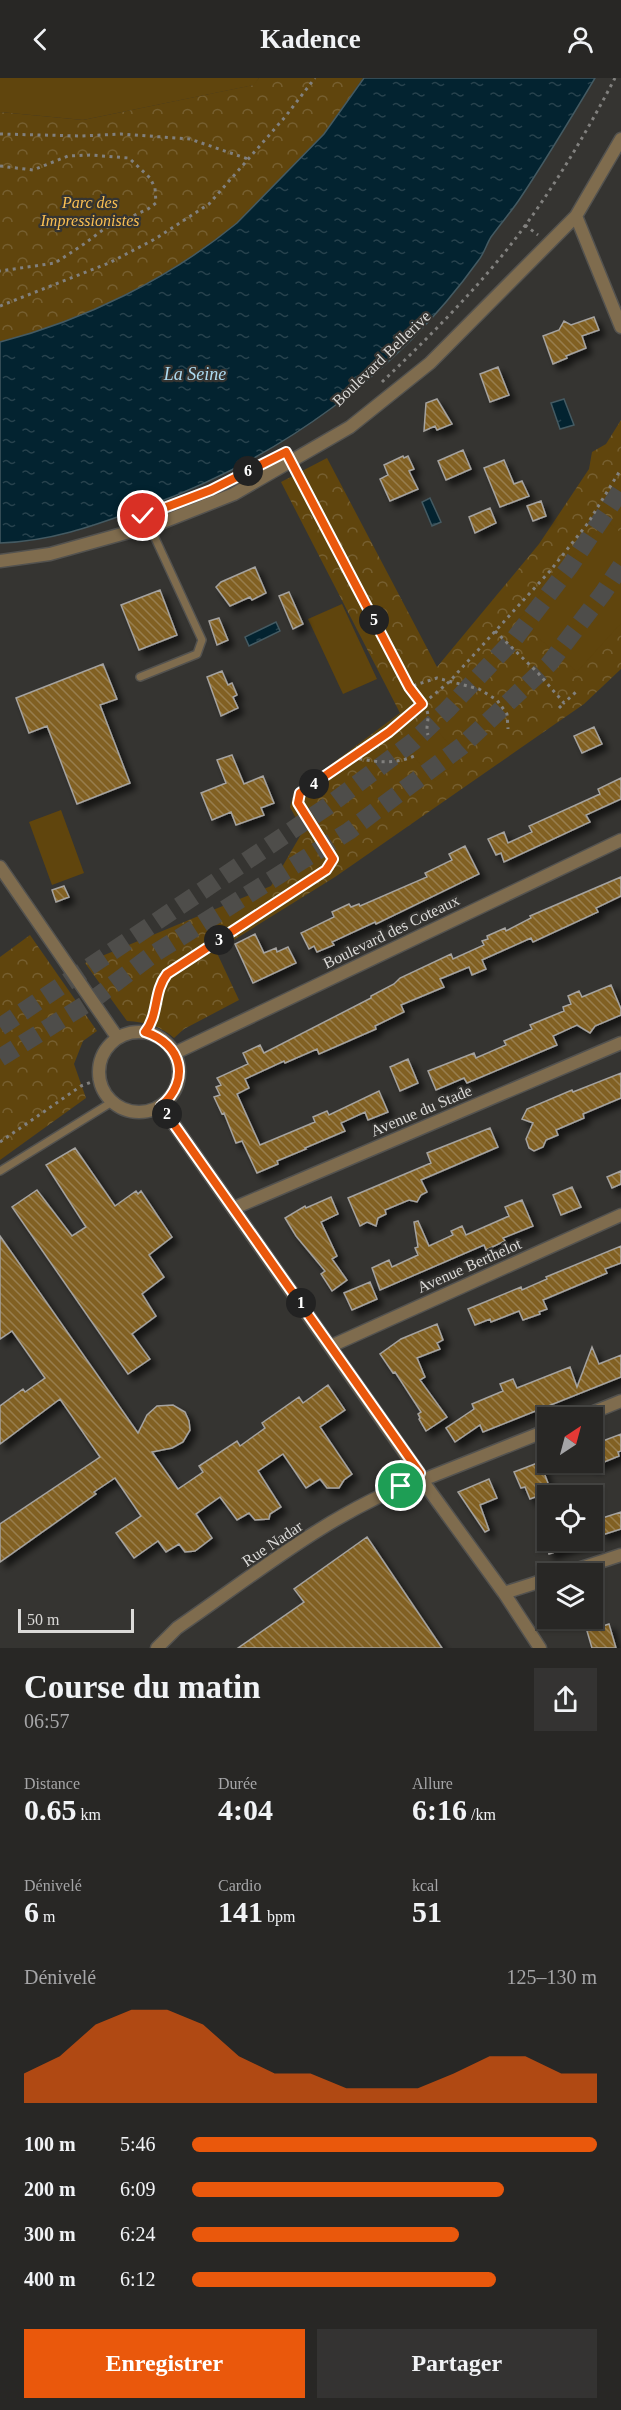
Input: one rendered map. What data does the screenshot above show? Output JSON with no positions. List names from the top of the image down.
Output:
{
  "streets": {
    "street": [
      "Boulevard Bellerive",
      "Boulevard des Coteaux",
      "Avenue du Stade",
      "Avenue Berthelot",
      "Rue Nadar"
    ]
  },
  "water": ["La Seine"],
  "parks": ["Parc des Impressionistes"],
  "scale_bar": "50 m",
  "north": "top right",
  "page": {
    "header": "Kadence",
    "pins": [
      "6",
      "5",
      "4",
      "3",
      "2",
      "1"
    ],
    "scale": "50 m",
    "heading": ["Course du matin", "06:57"],
    "stats": [
      ["Distance", "0.65 km"],
      ["Durée", "4:04"],
      ["Allure", "6:16 /km"],
      ["Dénivelé", "6 m"],
      ["Cardio", "141 bpm"],
      ["kcal", "51"]
    ],
    "chart": ["Dénivelé", "125–130 m"],
    "list": [
      {
        "name": "100 m",
        "note": "5:46"
      },
      {
        "name": "200 m",
        "note": "6:09"
      },
      {
        "name": "300 m",
        "note": "6:24"
      },
      {
        "name": "400 m",
        "note": "6:12"
      }
    ],
    "buttons": ["Enregistrer", "Partager"]
  }
}
